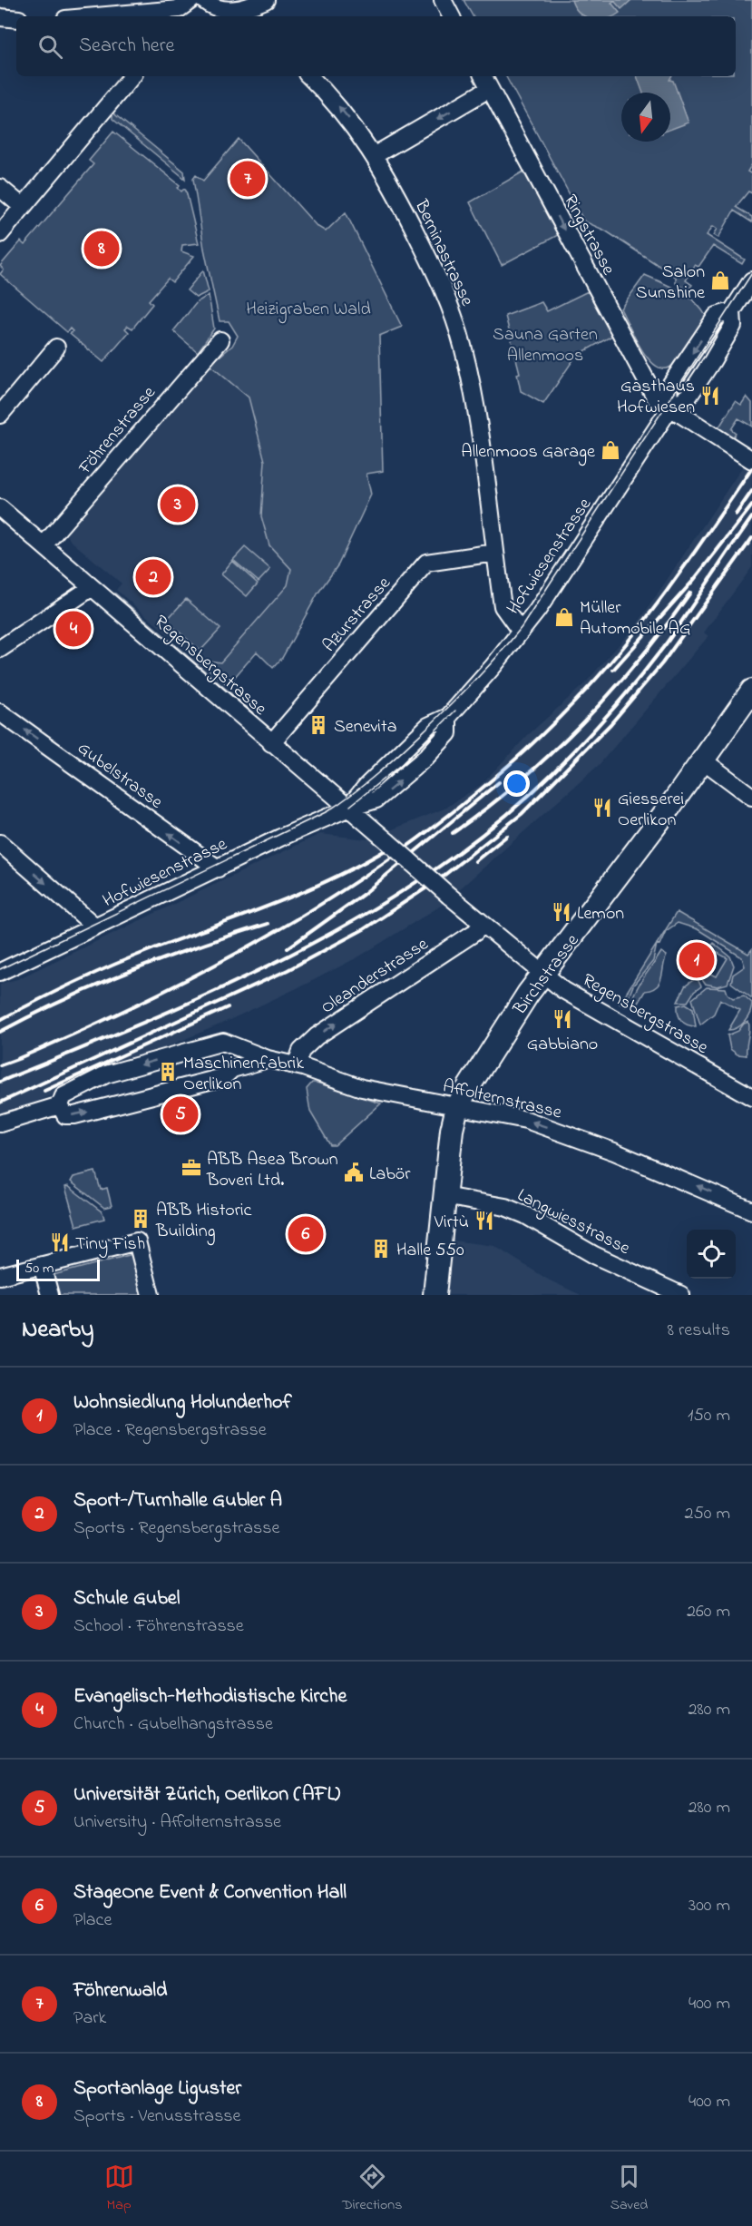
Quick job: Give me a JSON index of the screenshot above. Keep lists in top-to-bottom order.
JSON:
{
  "streets": {
    "main road": ["Birchstrasse"],
    "street": [
      "Ringstrasse",
      "Berninastrasse",
      "Föhrenstrasse",
      "Hofwiesenstrasse",
      "Azurstrasse",
      "Regensbergstrasse",
      "Gubelstrasse",
      "Oleanderstrasse",
      "Affolternstrasse",
      "Langwiesstrasse"
    ]
  },
  "crossings": [
    ["Ringstrasse", "Hofwiesenstrasse"],
    ["Berninastrasse", "Hofwiesenstrasse"],
    ["Berninastrasse", "Azurstrasse"],
    ["Föhrenstrasse", "Regensbergstrasse"],
    ["Hofwiesenstrasse", "Regensbergstrasse"],
    ["Hofwiesenstrasse", "Gubelstrasse"],
    ["Azurstrasse", "Regensbergstrasse"],
    ["Regensbergstrasse", "Birchstrasse"],
    ["Regensbergstrasse", "Oleanderstrasse"],
    ["Birchstrasse", "Affolternstrasse"],
    ["Birchstrasse", "Langwiesstrasse"],
    ["Oleanderstrasse", "Affolternstrasse"]
  ],
  "one_way": ["Ringstrasse", "Oleanderstrasse"],
  "parks": ["Heizigraben Wald", "Sauna Garten Allenmoos"],
  "places": {
    "shop": ["Salon Sunshine", "Allenmoos Garage", "Müller Automobile AG"],
    "restaurant": [
      "Gasthaus Hofwiesen",
      "Giesserei Oerlikon",
      "Lemon",
      "Gabbiano",
      "Virtù",
      "Tiny Fish"
    ],
    "building": [
      "Senevita",
      "Maschinenfabrik Oerlikon",
      "ABB Historic Building",
      "Halle 550"
    ],
    "office": ["ABB Asea Brown Boveri Ltd."],
    "public building": ["Labör"]
  },
  "scale_bar": "50 m",
  "north": "bottom",
  "page": {
    "search": "Search here",
    "pins": [
      "7",
      "8",
      "3",
      "2",
      "4",
      "1",
      "5",
      "6"
    ],
    "scale": "50 m",
    "heading": ["Nearby", "8 results"],
    "list": [
      {
        "mark": "1",
        "name": "Wohnsiedlung Holunderhof",
        "note": "Place · Regensbergstrasse",
        "value": "150 m"
      },
      {
        "mark": "2",
        "name": "Sport-/Turnhalle Gubler A",
        "note": "Sports · Regensbergstrasse",
        "value": "250 m"
      },
      {
        "mark": "3",
        "name": "Schule Gubel",
        "note": "School · Föhrenstrasse",
        "value": "260 m"
      },
      {
        "mark": "4",
        "name": "Evangelisch-Methodistische Kirche",
        "note": "Church · Gubelhangstrasse",
        "value": "280 m"
      },
      {
        "mark": "5",
        "name": "Universität Zürich, Oerlikon (AFL)",
        "note": "University · Affolternstrasse",
        "value": "280 m"
      },
      {
        "mark": "6",
        "name": "StageOne Event & Convention Hall",
        "note": "Place",
        "value": "300 m"
      },
      {
        "mark": "7",
        "name": "Föhrenwald",
        "note": "Park",
        "value": "400 m"
      },
      {
        "mark": "8",
        "name": "Sportanlage Liguster",
        "note": "Sports · Venusstrasse",
        "value": "400 m"
      }
    ],
    "nav": ["Map", "Directions", "Saved"]
  }
}
